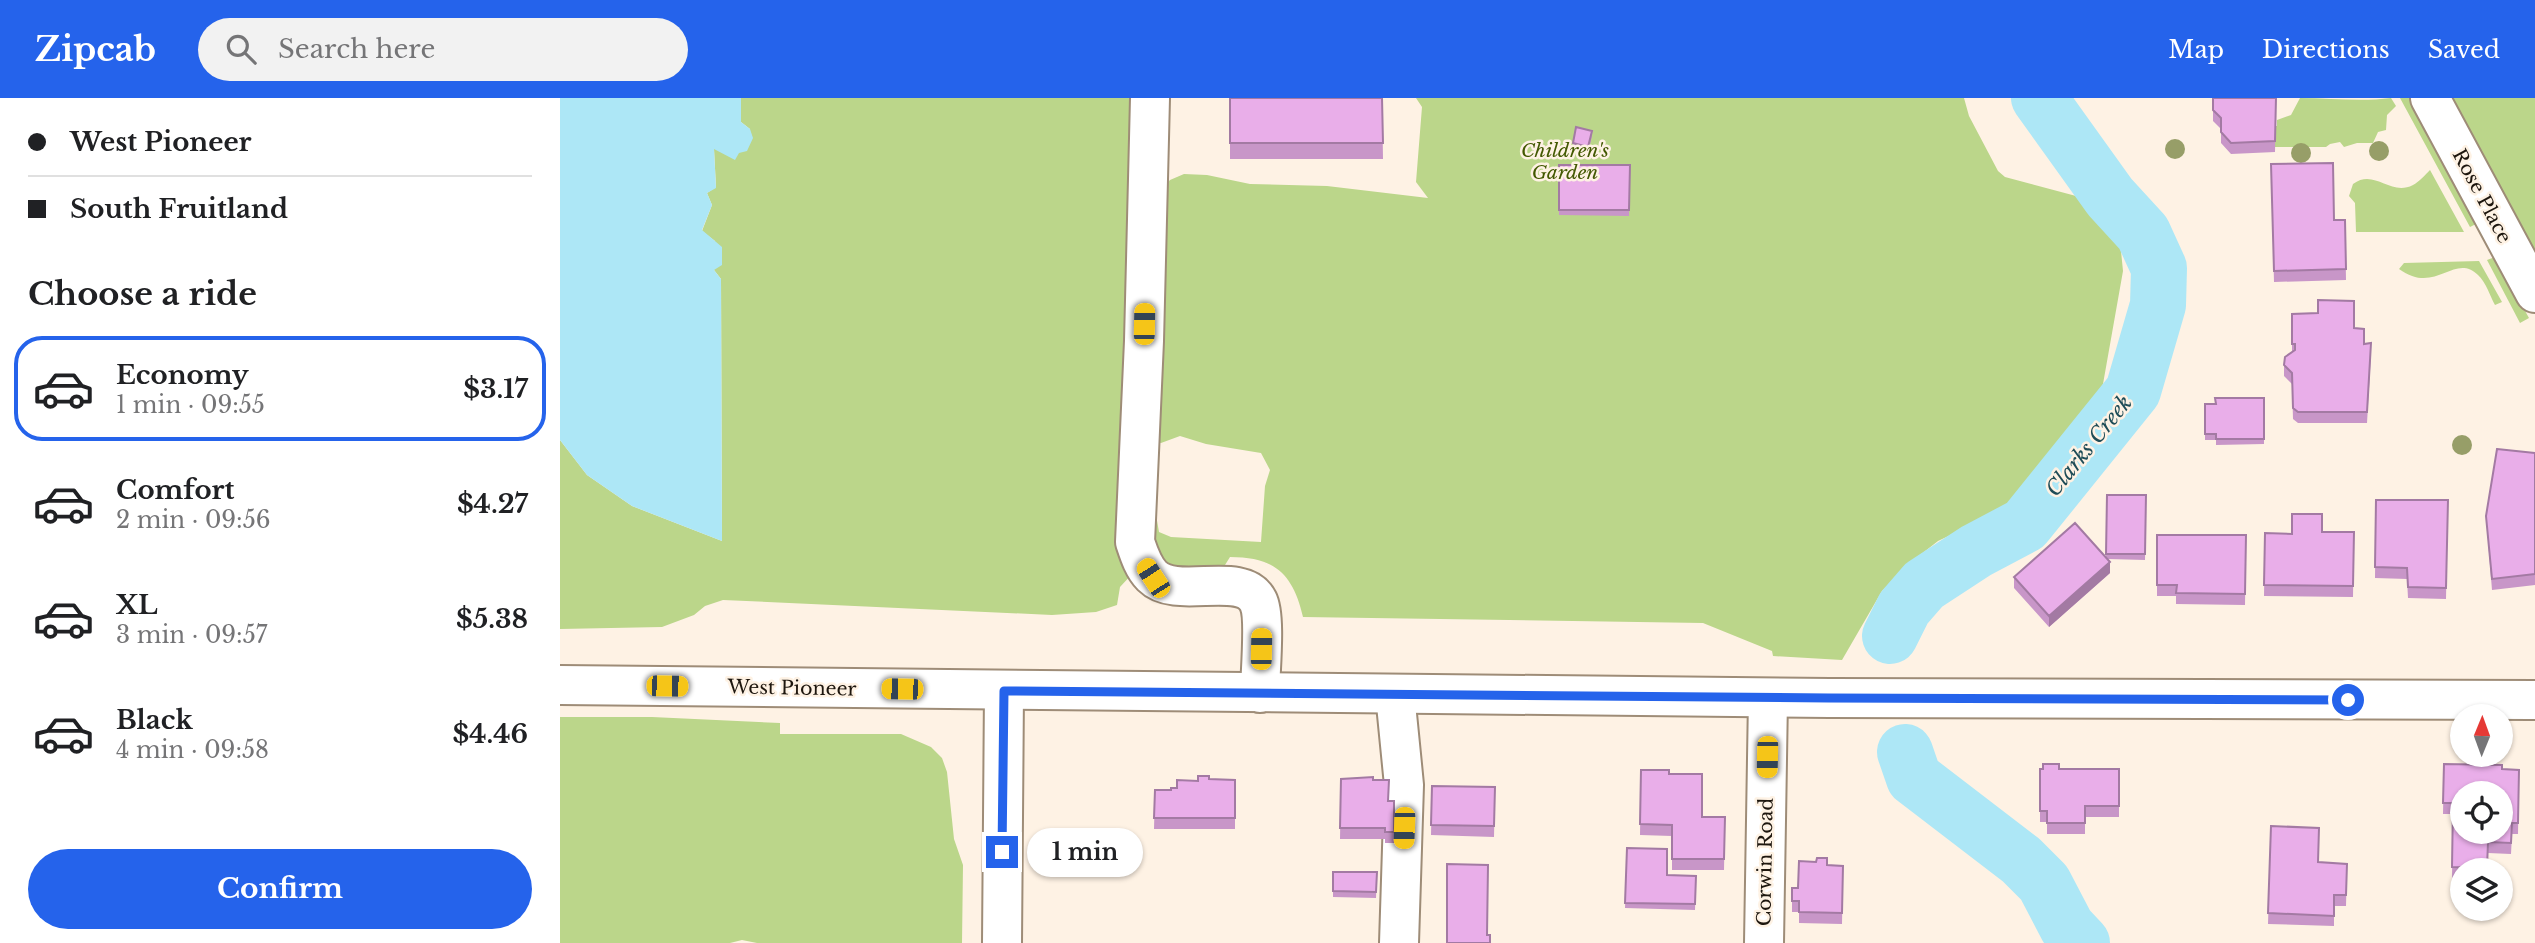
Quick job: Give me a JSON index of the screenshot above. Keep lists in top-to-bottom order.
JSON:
{
  "streets": {
    "main road": ["Rose Place", "West Pioneer", "Corwin Road"]
  },
  "crossings": [
    ["West Pioneer", "Corwin Road"]
  ],
  "water": ["Clarks Creek"],
  "parks": ["Children's Garden"],
  "north": "top",
  "page": {
    "header": "Zipcab",
    "search": "Search here",
    "nav": ["Map", "Directions", "Saved"],
    "banner": ["West Pioneer", "South Fruitland"],
    "heading": "Choose a ride",
    "list": [
      {
        "name": "Economy",
        "note": "1 min · 09:55",
        "value": "$3.17"
      },
      {
        "name": "Comfort",
        "note": "2 min · 09:56",
        "value": "$4.27"
      },
      {
        "name": "XL",
        "note": "3 min · 09:57",
        "value": "$5.38"
      },
      {
        "name": "Black",
        "note": "4 min · 09:58",
        "value": "$4.46"
      }
    ],
    "bubble": "1 min",
    "buttons": "Confirm"
  }
}
